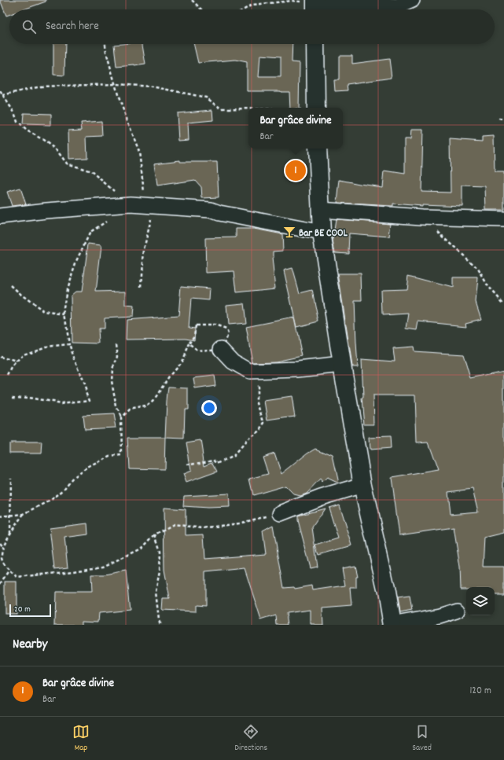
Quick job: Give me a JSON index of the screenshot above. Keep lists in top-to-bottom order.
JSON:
{
  "places": {
    "bar": ["Bar BE COOL"]
  },
  "scale_bar": "20 m",
  "page": {
    "search": "Search here",
    "popup": ["Bar grâce divine", "Bar"],
    "pins": "1",
    "scale": "20 m",
    "heading": "Nearby",
    "list": [
      {
        "mark": "1",
        "name": "Bar grâce divine",
        "note": "Bar",
        "value": "120 m"
      }
    ],
    "nav": ["Map", "Directions", "Saved"]
  }
}
